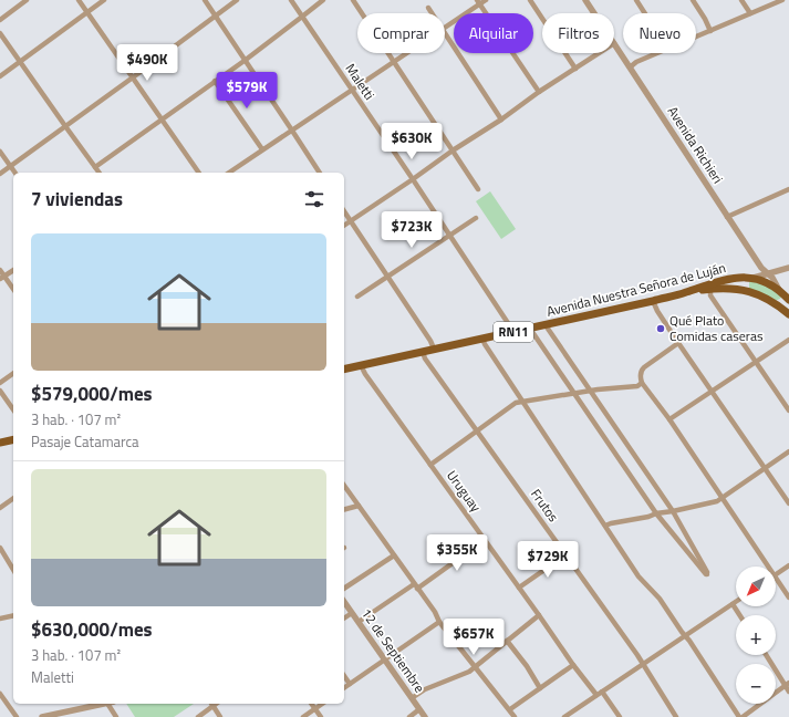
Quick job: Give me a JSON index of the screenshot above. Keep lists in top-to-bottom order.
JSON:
{
  "streets": {
    "main road": ["Avenida Richieri", "Avenida Nuestra Señora de Luján", "RN11"],
    "street": [
      "Maletti",
      "Uruguay",
      "Frutos",
      "12 de Septiembre"
    ]
  },
  "crossings": [
    ["Maletti", "Avenida Nuestra Señora de Luján"],
    ["Avenida Richieri", "Avenida Nuestra Señora de Luján"],
    ["Avenida Richieri", "RN11"],
    ["Avenida Nuestra Señora de Luján", "RN11"],
    ["Avenida Nuestra Señora de Luján", "Uruguay"],
    ["Avenida Nuestra Señora de Luján", "Frutos"]
  ],
  "places": ["Qué Plato Comidas caseras"],
  "north": "bottom left",
  "page": {
    "chip": [
      "Comprar",
      "Alquilar",
      "Filtros",
      "Nuevo"
    ],
    "price": [
      "$490K",
      "$579K",
      "$630K",
      "$723K",
      "$355K",
      "$729K",
      "$657K"
    ],
    "heading": "7 viviendas",
    "list": [
      {
        "name": "$579,000/mes",
        "note": "3 hab. · 107 m² · Pasaje Catamarca"
      },
      {
        "name": "$630,000/mes",
        "note": "3 hab. · 107 m² · Maletti"
      }
    ],
    "map_buttons": ["+", "−"]
  }
}
